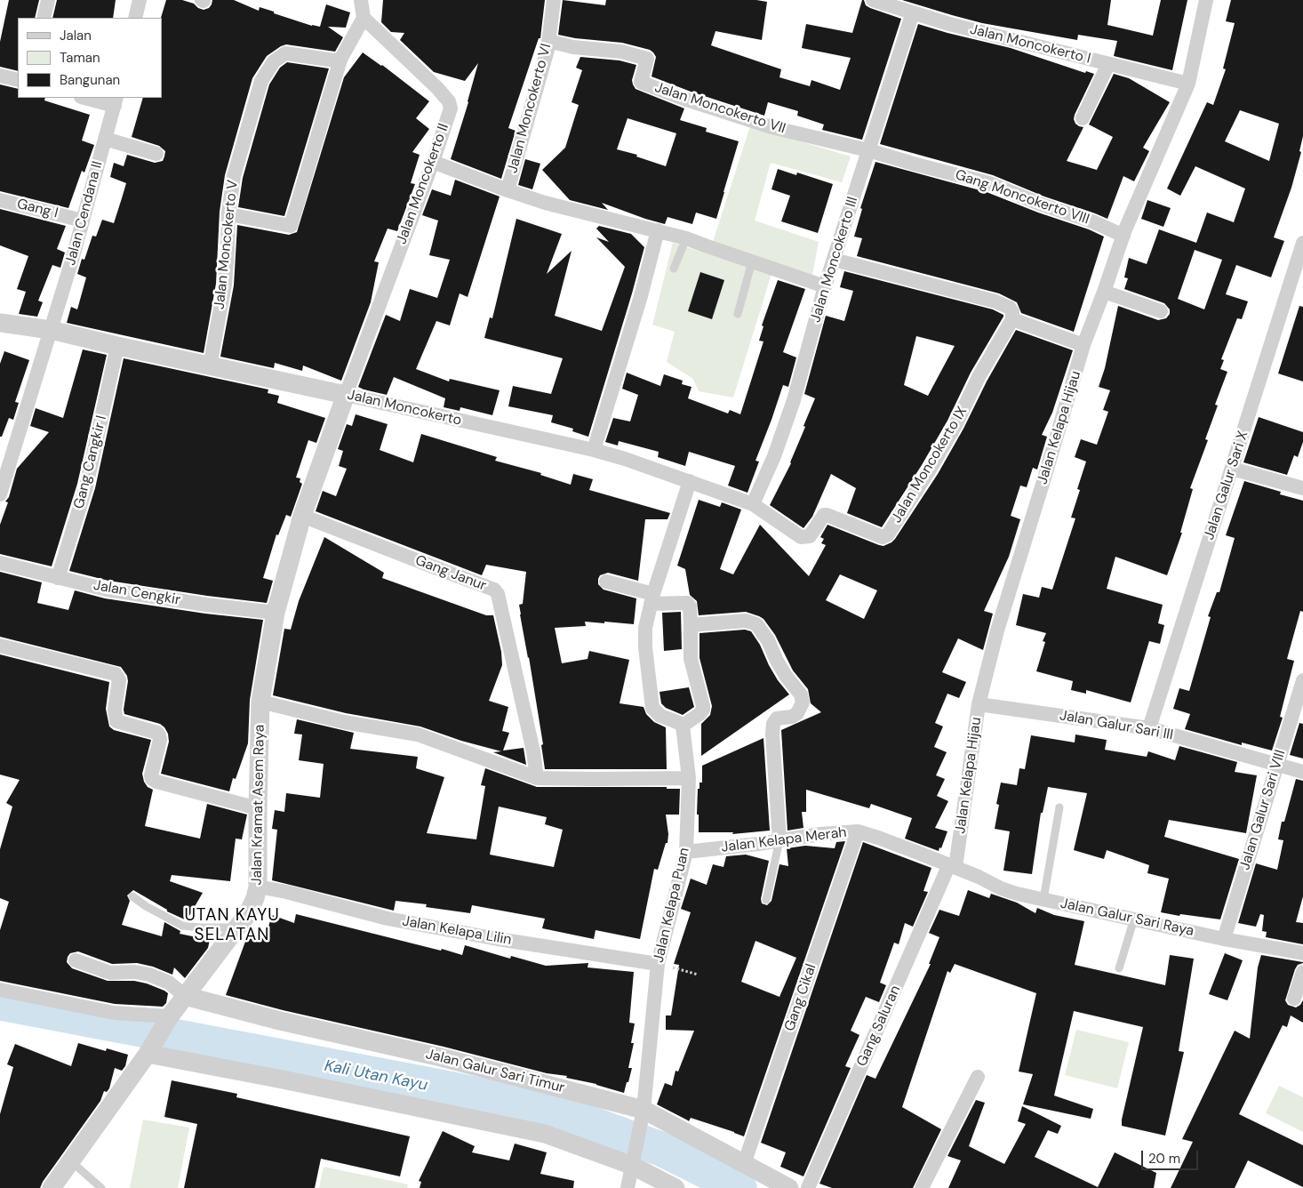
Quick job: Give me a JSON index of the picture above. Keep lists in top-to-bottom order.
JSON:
{
  "streets": {
    "street": [
      "Jalan Moncokerto I",
      "Jalan Moncokerto VI",
      "Jalan Moncokerto VII",
      "Jalan Moncokerto II",
      "Gang Moncokerto VIII",
      "Gang I",
      "Jalan Cendana II",
      "Jalan Moncokerto V",
      "Jalan Moncokerto III",
      "Jalan Moncokerto",
      "Jalan Kelapa Hijau",
      "Gang Cangkir I",
      "Jalan Moncokerto IX",
      "Jalan Galur Sari X",
      "Gang Janur",
      "Jalan Cengkir",
      "Jalan Galur Sari III",
      "Jalan Kramat Asem Raya",
      "Jalan Galur Sari VIII",
      "Jalan Kelapa Merah",
      "Jalan Kelapa Puan",
      "Jalan Galur Sari Raya",
      "Jalan Kelapa Lilin",
      "Gang Cikal",
      "Gang Saluran",
      "Jalan Galur Sari Timur"
    ]
  },
  "crossings": [
    ["Jalan Moncokerto I", "Jalan Moncokerto III"],
    ["Jalan Moncokerto I", "Jalan Kelapa Hijau"],
    ["Jalan Moncokerto VI", "Jalan Moncokerto VII"],
    ["Jalan Moncokerto VII", "Gang Moncokerto VIII"],
    ["Jalan Moncokerto VII", "Jalan Moncokerto III"],
    ["Jalan Moncokerto II", "Jalan Moncokerto"],
    ["Jalan Moncokerto II", "Jalan Kramat Asem Raya"],
    ["Gang Moncokerto VIII", "Jalan Moncokerto III"],
    ["Gang Moncokerto VIII", "Jalan Kelapa Hijau"],
    ["Gang I", "Jalan Cendana II"],
    ["Jalan Cendana II", "Jalan Moncokerto"],
    ["Jalan Moncokerto V", "Jalan Moncokerto"],
    ["Jalan Moncokerto III", "Jalan Moncokerto"],
    ["Jalan Moncokerto III", "Jalan Moncokerto IX"],
    ["Jalan Moncokerto", "Gang Cangkir I"],
    ["Jalan Moncokerto", "Jalan Moncokerto IX"],
    ["Jalan Moncokerto", "Jalan Kramat Asem Raya"],
    ["Jalan Kelapa Hijau", "Jalan Galur Sari III"],
    ["Jalan Kelapa Hijau", "Jalan Kelapa Merah"],
    ["Jalan Kelapa Hijau", "Jalan Galur Sari Raya"],
    ["Jalan Kelapa Hijau", "Gang Saluran"],
    ["Gang Cangkir I", "Jalan Cengkir"],
    ["Jalan Galur Sari X", "Jalan Galur Sari III"],
    ["Gang Janur", "Jalan Kramat Asem Raya"],
    ["Jalan Cengkir", "Jalan Kramat Asem Raya"],
    ["Jalan Galur Sari III", "Jalan Galur Sari VIII"],
    ["Jalan Kramat Asem Raya", "Jalan Kelapa Lilin"],
    ["Jalan Kramat Asem Raya", "Jalan Galur Sari Timur"],
    ["Jalan Galur Sari VIII", "Jalan Galur Sari Raya"],
    ["Jalan Kelapa Merah", "Jalan Kelapa Puan"],
    ["Jalan Kelapa Merah", "Jalan Galur Sari Raya"],
    ["Jalan Kelapa Merah", "Gang Cikal"],
    ["Jalan Kelapa Merah", "Gang Saluran"],
    ["Jalan Kelapa Puan", "Jalan Kelapa Lilin"],
    ["Jalan Kelapa Puan", "Jalan Galur Sari Timur"],
    ["Jalan Galur Sari Raya", "Gang Saluran"],
    ["Gang Cikal", "Jalan Galur Sari Timur"]
  ],
  "districts": ["UTAN KAYU SELATAN"],
  "water": ["Kali Utan Kayu"],
  "legend": ["Jalan", "Taman", "Bangunan"],
  "scale_bar": "20 m"
}
